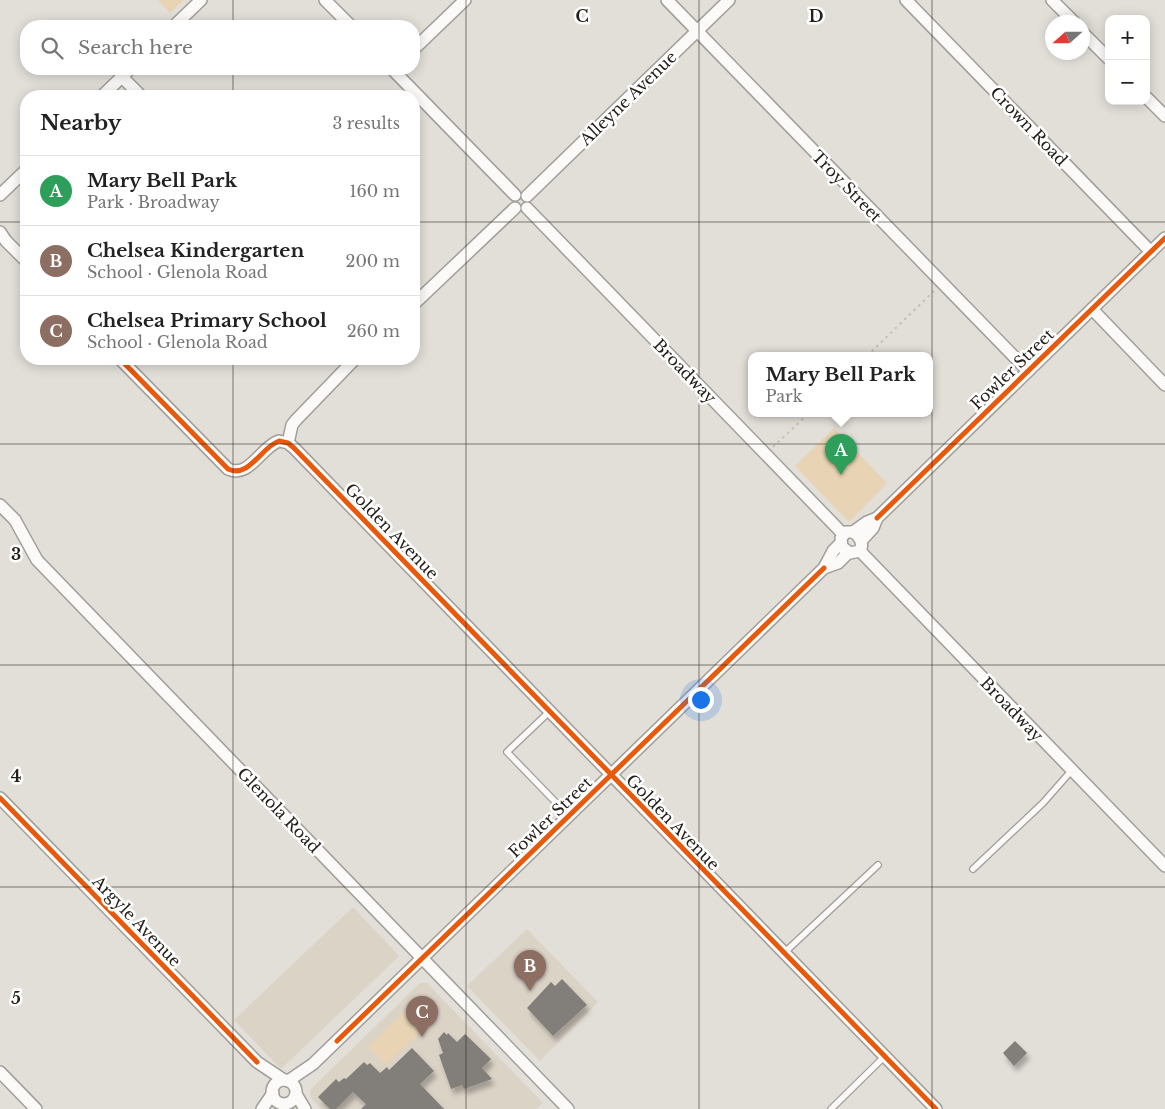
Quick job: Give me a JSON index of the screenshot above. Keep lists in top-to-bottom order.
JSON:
{
  "streets": {
    "street": [
      "Alleyne Avenue",
      "Crown Road",
      "Troy Street",
      "Fowler Street",
      "Broadway",
      "Golden Avenue",
      "Glenola Road",
      "Argyle Avenue"
    ]
  },
  "crossings": [
    ["Alleyne Avenue", "Troy Street"],
    ["Alleyne Avenue", "Broadway"],
    ["Crown Road", "Fowler Street"],
    ["Troy Street", "Fowler Street"],
    ["Fowler Street", "Broadway"],
    ["Fowler Street", "Golden Avenue"],
    ["Fowler Street", "Glenola Road"],
    ["Fowler Street", "Argyle Avenue"]
  ],
  "north": "left",
  "page": {
    "map_buttons": ["+", "−"],
    "search": "Search here",
    "heading": ["Nearby", "3 results"],
    "list": [
      {
        "mark": "A",
        "name": "Mary Bell Park",
        "note": "Park · Broadway",
        "value": "160 m"
      },
      {
        "mark": "B",
        "name": "Chelsea Kindergarten",
        "note": "School · Glenola Road",
        "value": "200 m"
      },
      {
        "mark": "C",
        "name": "Chelsea Primary School",
        "note": "School · Glenola Road",
        "value": "260 m"
      }
    ],
    "popup": ["Mary Bell Park", "Park"],
    "pins": ["A", "B", "C"]
  },
  "grid": {
    "columns": ["C", "D"],
    "rows": ["3", "4", "5"]
  }
}
